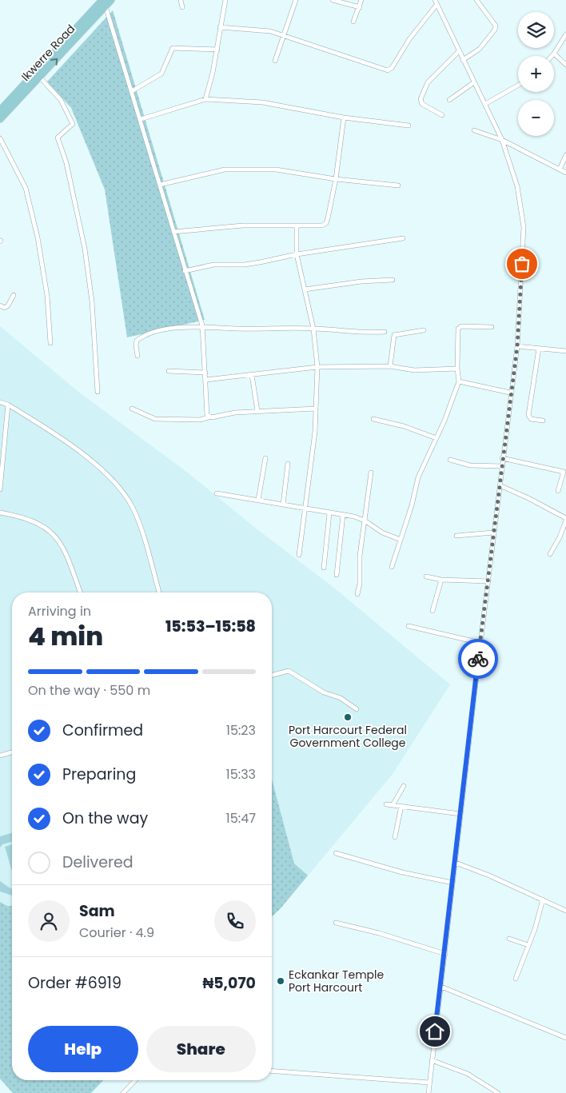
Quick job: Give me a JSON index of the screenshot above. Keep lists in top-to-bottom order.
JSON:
{
  "streets": {
    "main road": ["Ikwerre Road"]
  },
  "places": ["Port Harcourt Federal Government College", "Eckankar Temple Port Harcourt"],
  "page": {
    "map_buttons": ["+", "−"],
    "heading": ["4 min", "Arriving in", "15:53–15:58"],
    "panel": [
      "Sam",
      "Courier · 4.9",
      "Order #6919",
      "₦5,070"
    ],
    "bar": "On the way · 550 m",
    "list": [
      ["Confirmed", "15:23"],
      ["Preparing", "15:33"],
      ["On the way", "15:47"],
      "Delivered"
    ],
    "buttons": ["Help", "Share"]
  }
}
